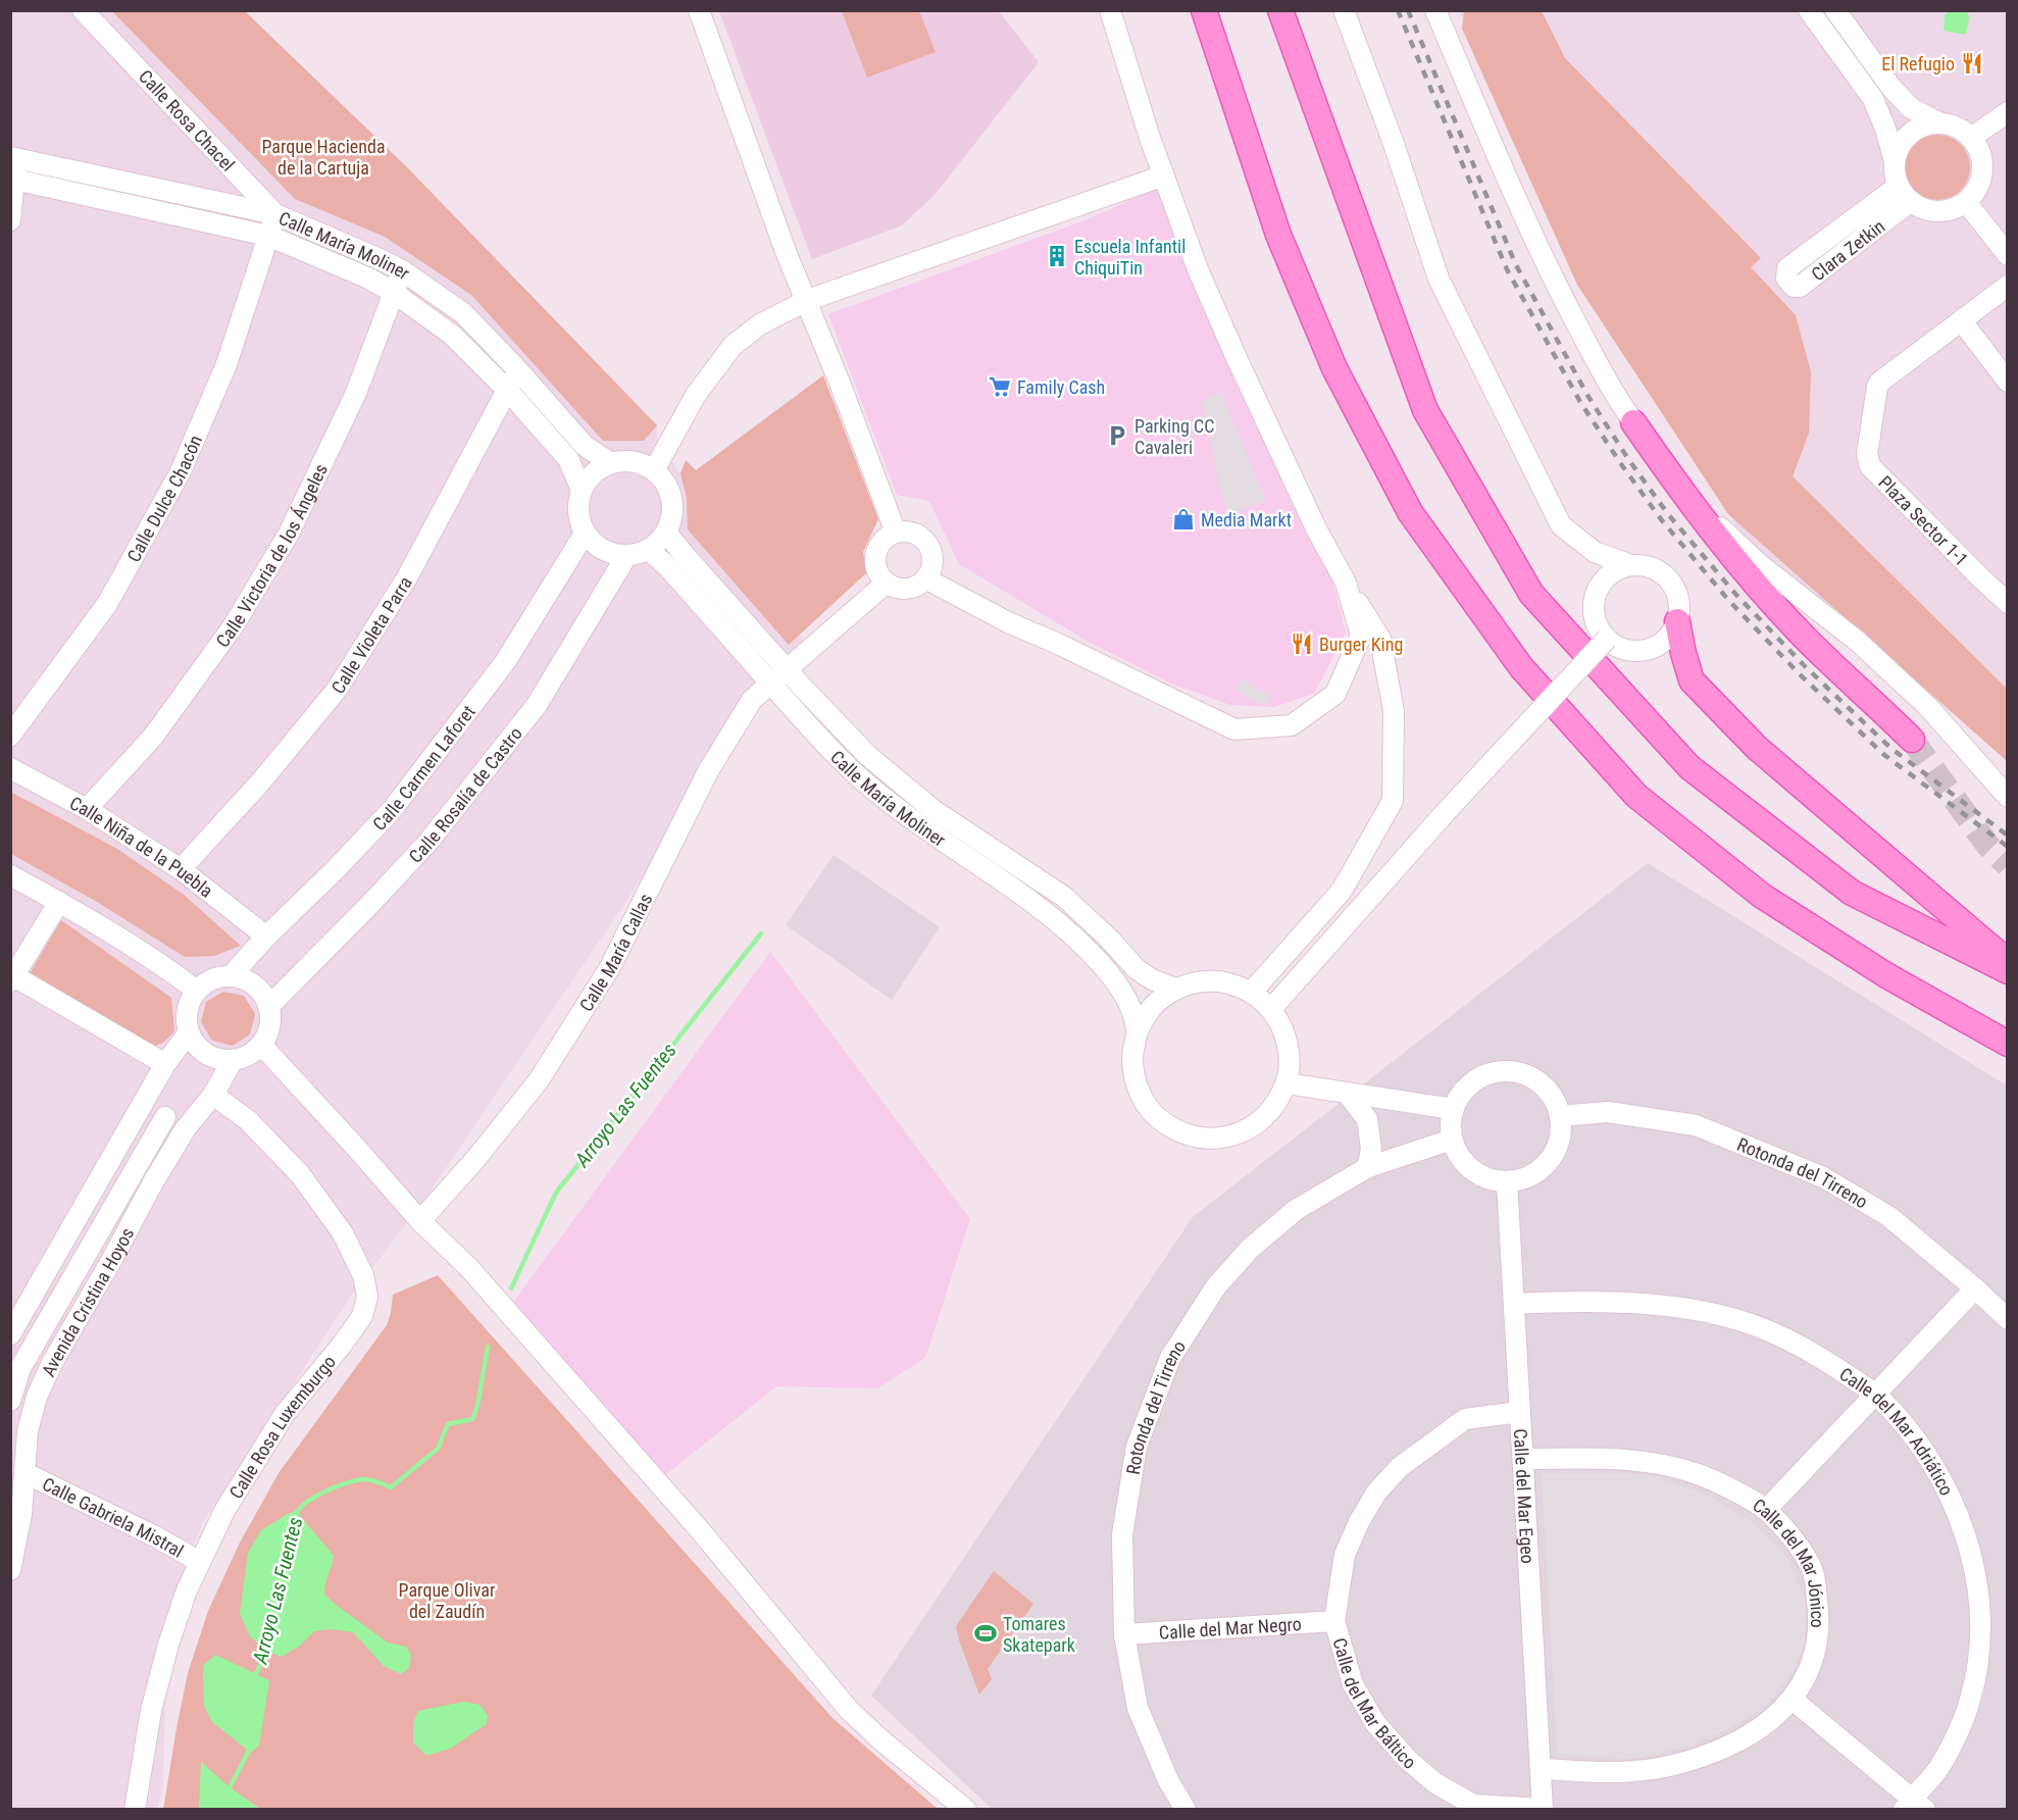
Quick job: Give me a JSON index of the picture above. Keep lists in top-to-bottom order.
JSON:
{
  "streets": {
    "street": [
      "Calle Rosa Chacel",
      "Calle María Moliner",
      "Clara Zetkin",
      "Calle Dulce Chacón",
      "Plaza Sector 1-1",
      "Calle Victoria de los Ángeles",
      "Calle Violeta Parra",
      "Calle Carmen Laforet",
      "Calle Rosalía de Castro",
      "Calle Niña de la Puebla",
      "Calle María Callas",
      "Rotonda del Tirreno",
      "Avenida Cristina Hoyos",
      "Calle Rosa Luxemburgo",
      "Calle del Mar Adriático",
      "Calle del Mar Egeo",
      "Calle Gabriela Mistral",
      "Calle del Mar Jónico",
      "Calle del Mar Negro",
      "Calle del Mar Báltico"
    ]
  },
  "crossings": [
    ["Calle Rosa Chacel", "Calle María Moliner"],
    ["Calle María Moliner", "Calle Dulce Chacón"],
    ["Calle María Moliner", "Calle Victoria de los Ángeles"],
    ["Calle María Moliner", "Calle Violeta Parra"],
    ["Calle María Moliner", "Calle Carmen Laforet"],
    ["Calle María Moliner", "Calle Rosalía de Castro"],
    ["Calle María Moliner", "Calle María Callas"],
    ["Calle Victoria de los Ángeles", "Calle Niña de la Puebla"],
    ["Calle Violeta Parra", "Calle Niña de la Puebla"],
    ["Calle Carmen Laforet", "Calle Rosalía de Castro"],
    ["Calle Carmen Laforet", "Calle Niña de la Puebla"],
    ["Calle Carmen Laforet", "Avenida Cristina Hoyos"],
    ["Calle Rosalía de Castro", "Avenida Cristina Hoyos"],
    ["Rotonda del Tirreno", "Calle del Mar Egeo"],
    ["Rotonda del Tirreno", "Calle del Mar Negro"],
    ["Avenida Cristina Hoyos", "Calle Rosa Luxemburgo"],
    ["Avenida Cristina Hoyos", "Calle Gabriela Mistral"],
    ["Calle Rosa Luxemburgo", "Calle Gabriela Mistral"],
    ["Calle del Mar Adriático", "Calle del Mar Egeo"],
    ["Calle del Mar Egeo", "Calle del Mar Jónico"],
    ["Calle del Mar Egeo", "Calle del Mar Báltico"],
    ["Calle del Mar Negro", "Calle del Mar Báltico"]
  ],
  "water": ["Arroyo Las Fuentes"],
  "parks": ["Parque Hacienda de la Cartuja", "Parque Olivar del Zaudín"],
  "places": {
    "restaurant": ["El Refugio", "Burger King"],
    "building": ["Escuela Infantil ChiquiTin"],
    "supermarket": ["Family Cash"],
    "parking": ["Parking CC Cavaleri"],
    "shop": ["Media Markt"],
    "sports": ["Tomares Skatepark"]
  }
}
